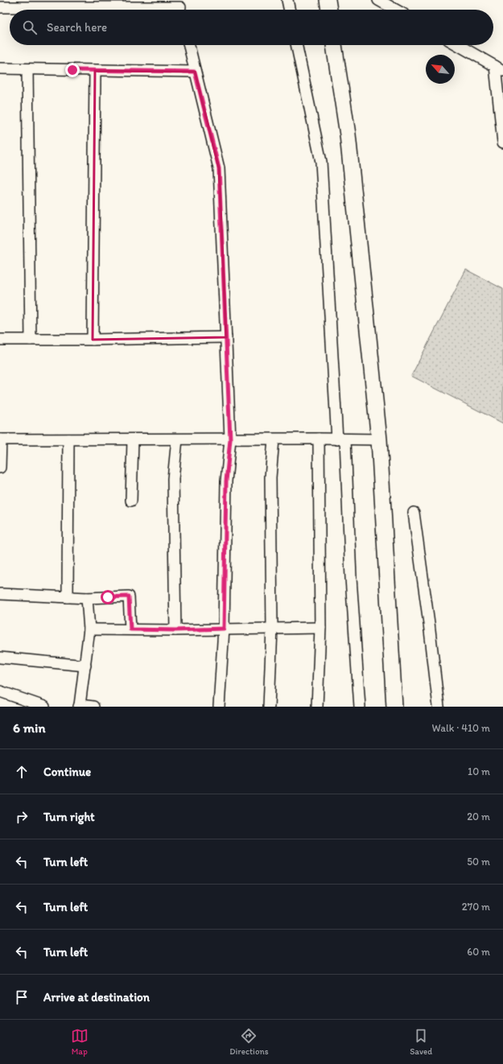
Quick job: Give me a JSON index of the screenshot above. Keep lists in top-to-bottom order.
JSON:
{
  "north": "top left",
  "page": {
    "search": "Search here",
    "heading": ["6 min", "Walk · 410 m"],
    "list": [
      ["Continue", "10 m"],
      ["Turn right", "20 m"],
      ["Turn left", "50 m"],
      ["Turn left", "270 m"],
      ["Turn left", "60 m"],
      "Arrive at destination"
    ],
    "nav": ["Map", "Directions", "Saved"]
  }
}
